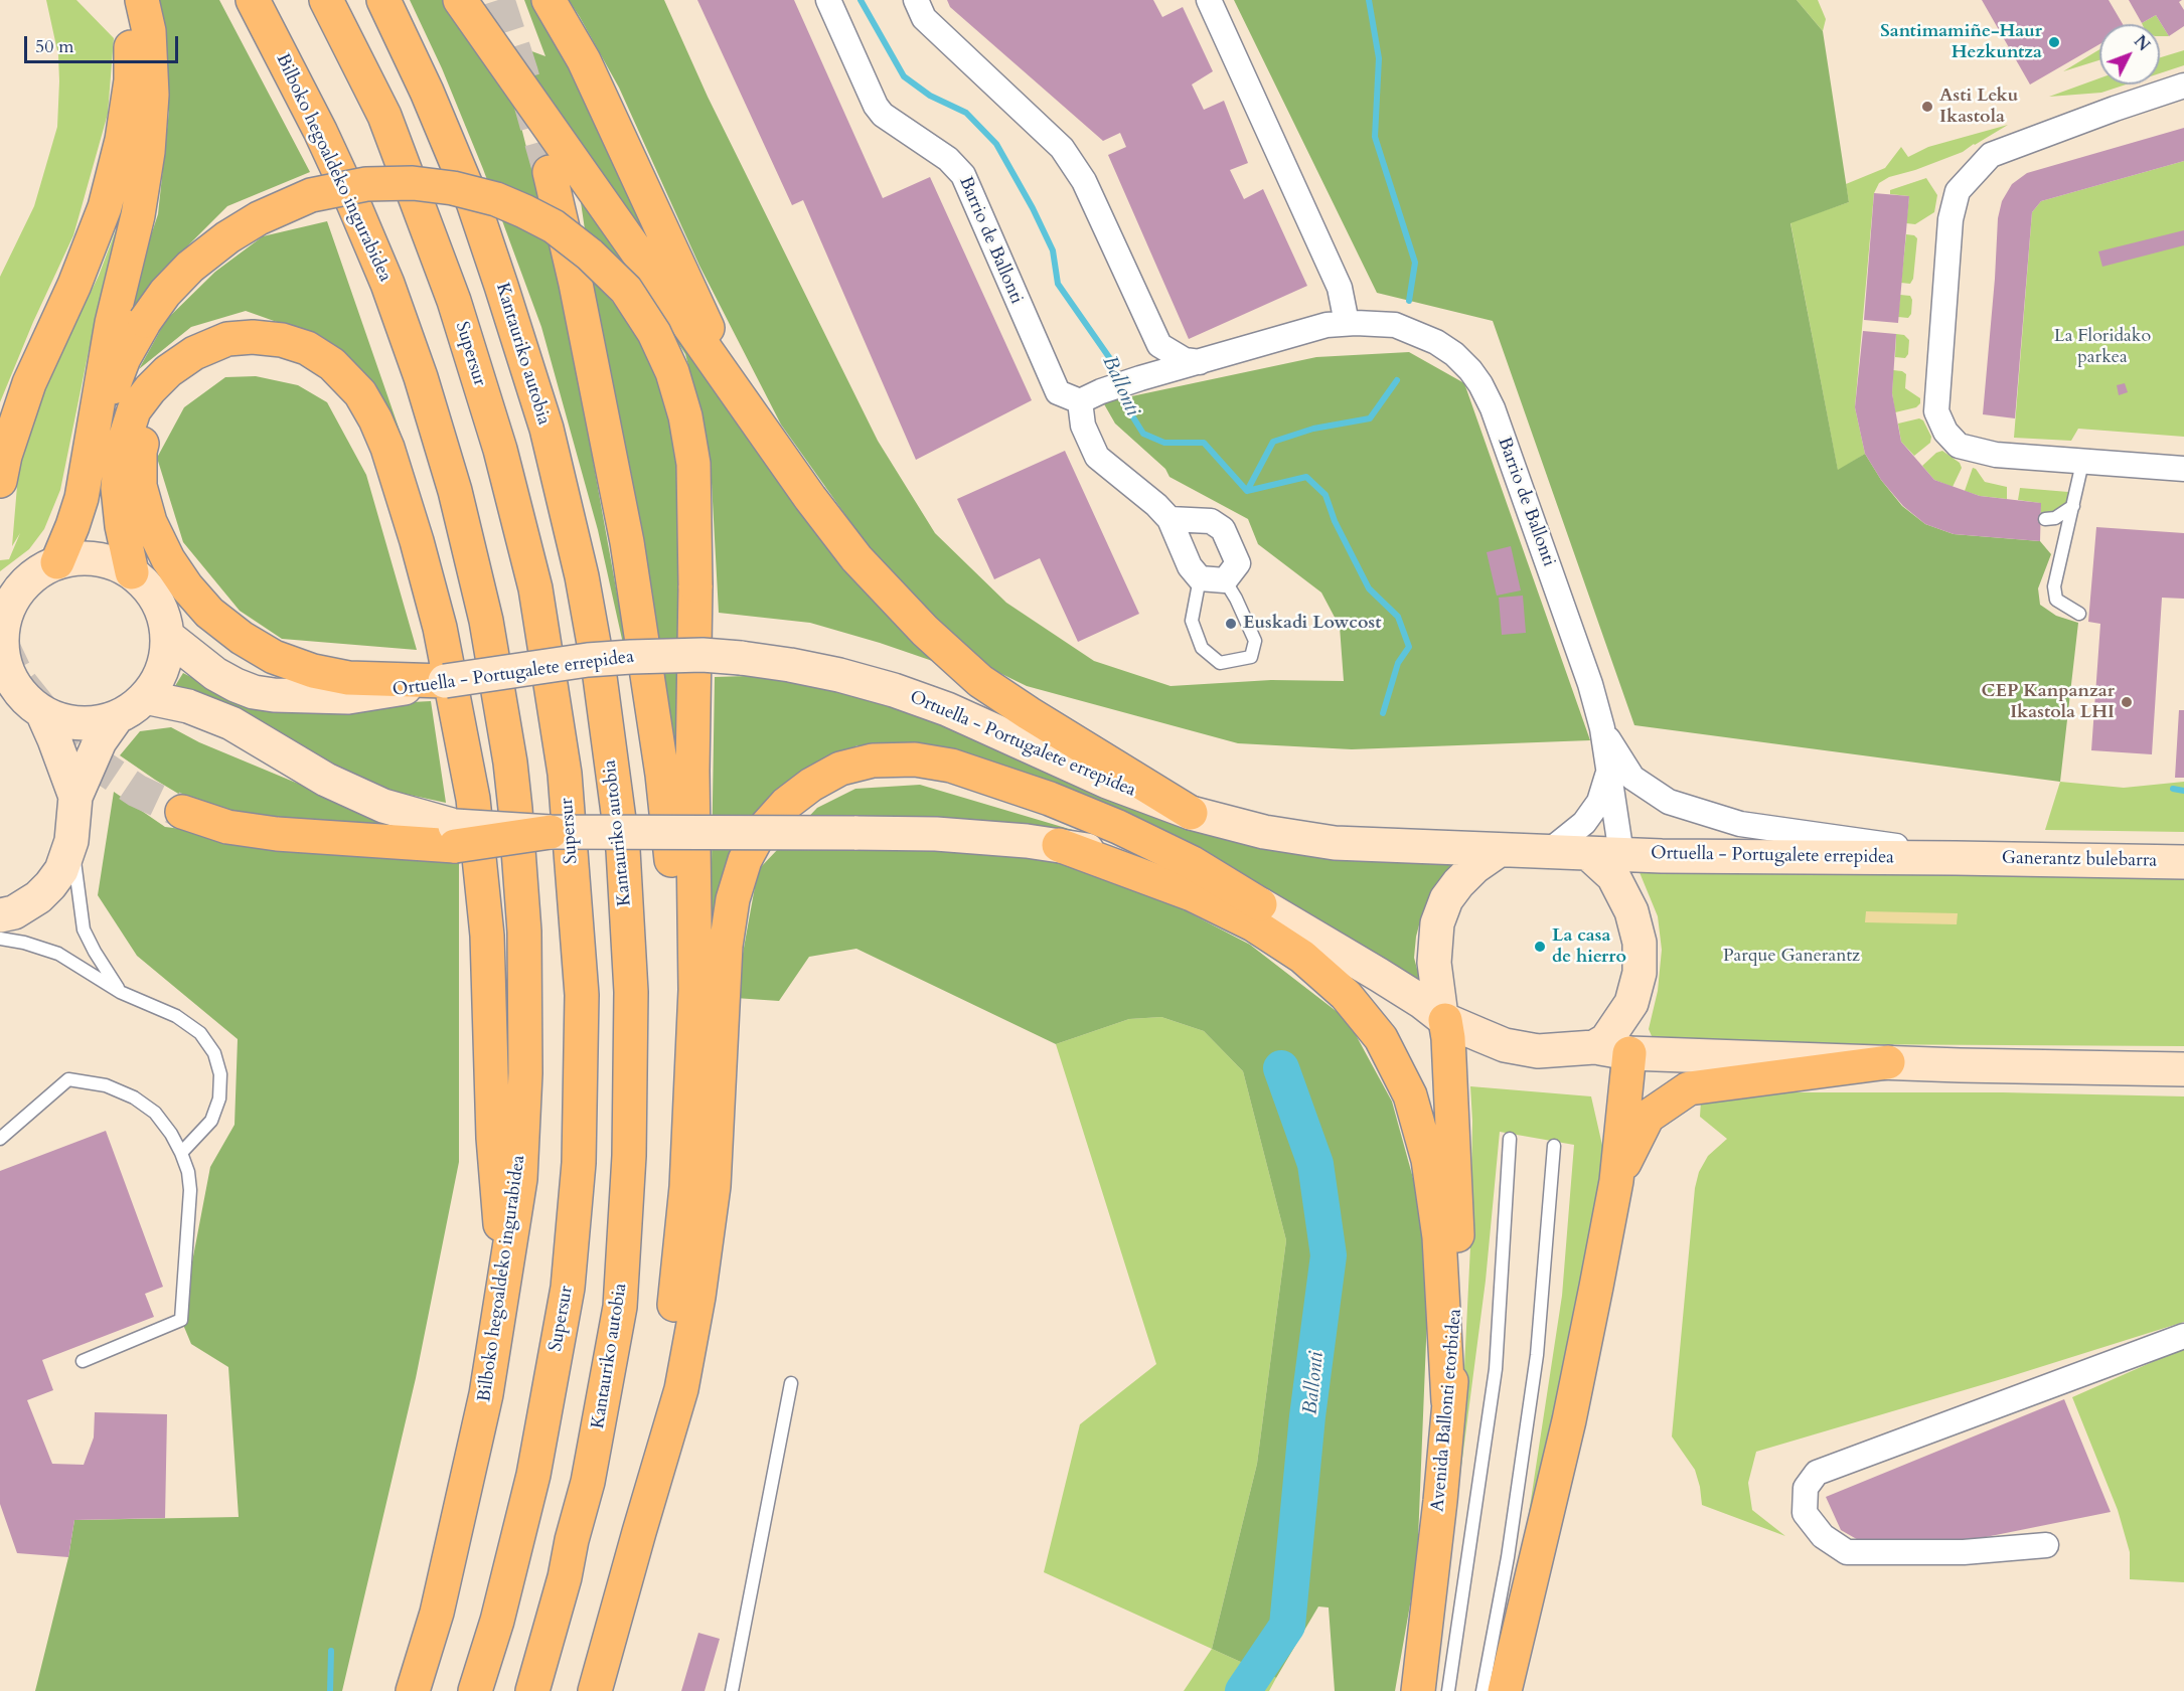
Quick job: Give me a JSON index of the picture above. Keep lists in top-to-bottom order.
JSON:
{
  "streets": {
    "main road": [
      "Bilboko hegoaldeko ingurabidea",
      "Supersur",
      "Kantauriko autobia",
      "Avenida Ballonti etorbidea"
    ],
    "street": ["Barrio de Ballonti", "Ortuella - Portugalete errepidea", "Ganerantz bulebarra"]
  },
  "crossings": [
    ["Barrio de Ballonti", "Ortuella - Portugalete errepidea"],
    ["Barrio de Ballonti", "Avenida Ballonti etorbidea"],
    ["Ortuella - Portugalete errepidea", "Ganerantz bulebarra"],
    ["Ortuella - Portugalete errepidea", "Avenida Ballonti etorbidea"]
  ],
  "water": ["Ballonti"],
  "parks": ["La Floridako parkea", "Parque Ganerantz"],
  "places": [
    "Santimamiñe-Haur Hezkuntza",
    "Asti Leku Ikastola",
    "Euskadi Lowcost",
    "CEP Kanpanzar Ikastola LHI",
    "La casa de hierro"
  ],
  "scale_bar": "50 m",
  "north": "top right"
}
